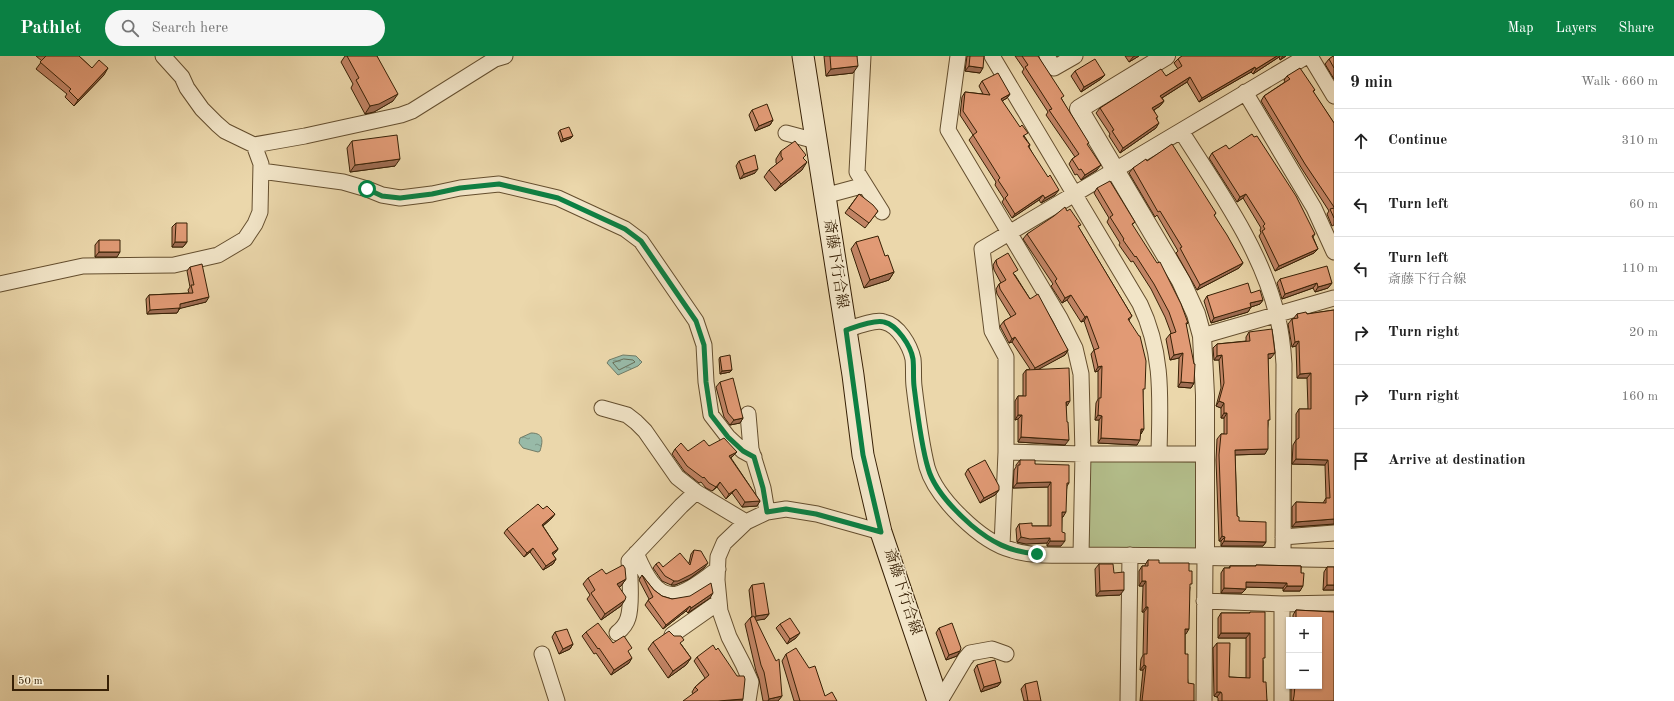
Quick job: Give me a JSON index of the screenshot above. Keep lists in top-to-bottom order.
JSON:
{
  "streets": {
    "main road": ["斎藤下行合線"]
  },
  "scale_bar": "50 m",
  "page": {
    "header": "Pathlet",
    "search": "Search here",
    "nav": ["Map", "Layers", "Share"],
    "heading": ["9 min", "Walk · 660 m"],
    "list": [
      ["Continue", "310 m"],
      ["Turn left", "60 m"],
      ["Turn left", "斎藤下行合線", "110 m"],
      ["Turn right", "20 m"],
      ["Turn right", "160 m"],
      "Arrive at destination"
    ],
    "map_buttons": ["+", "−"],
    "scale": "50 m"
  }
}
